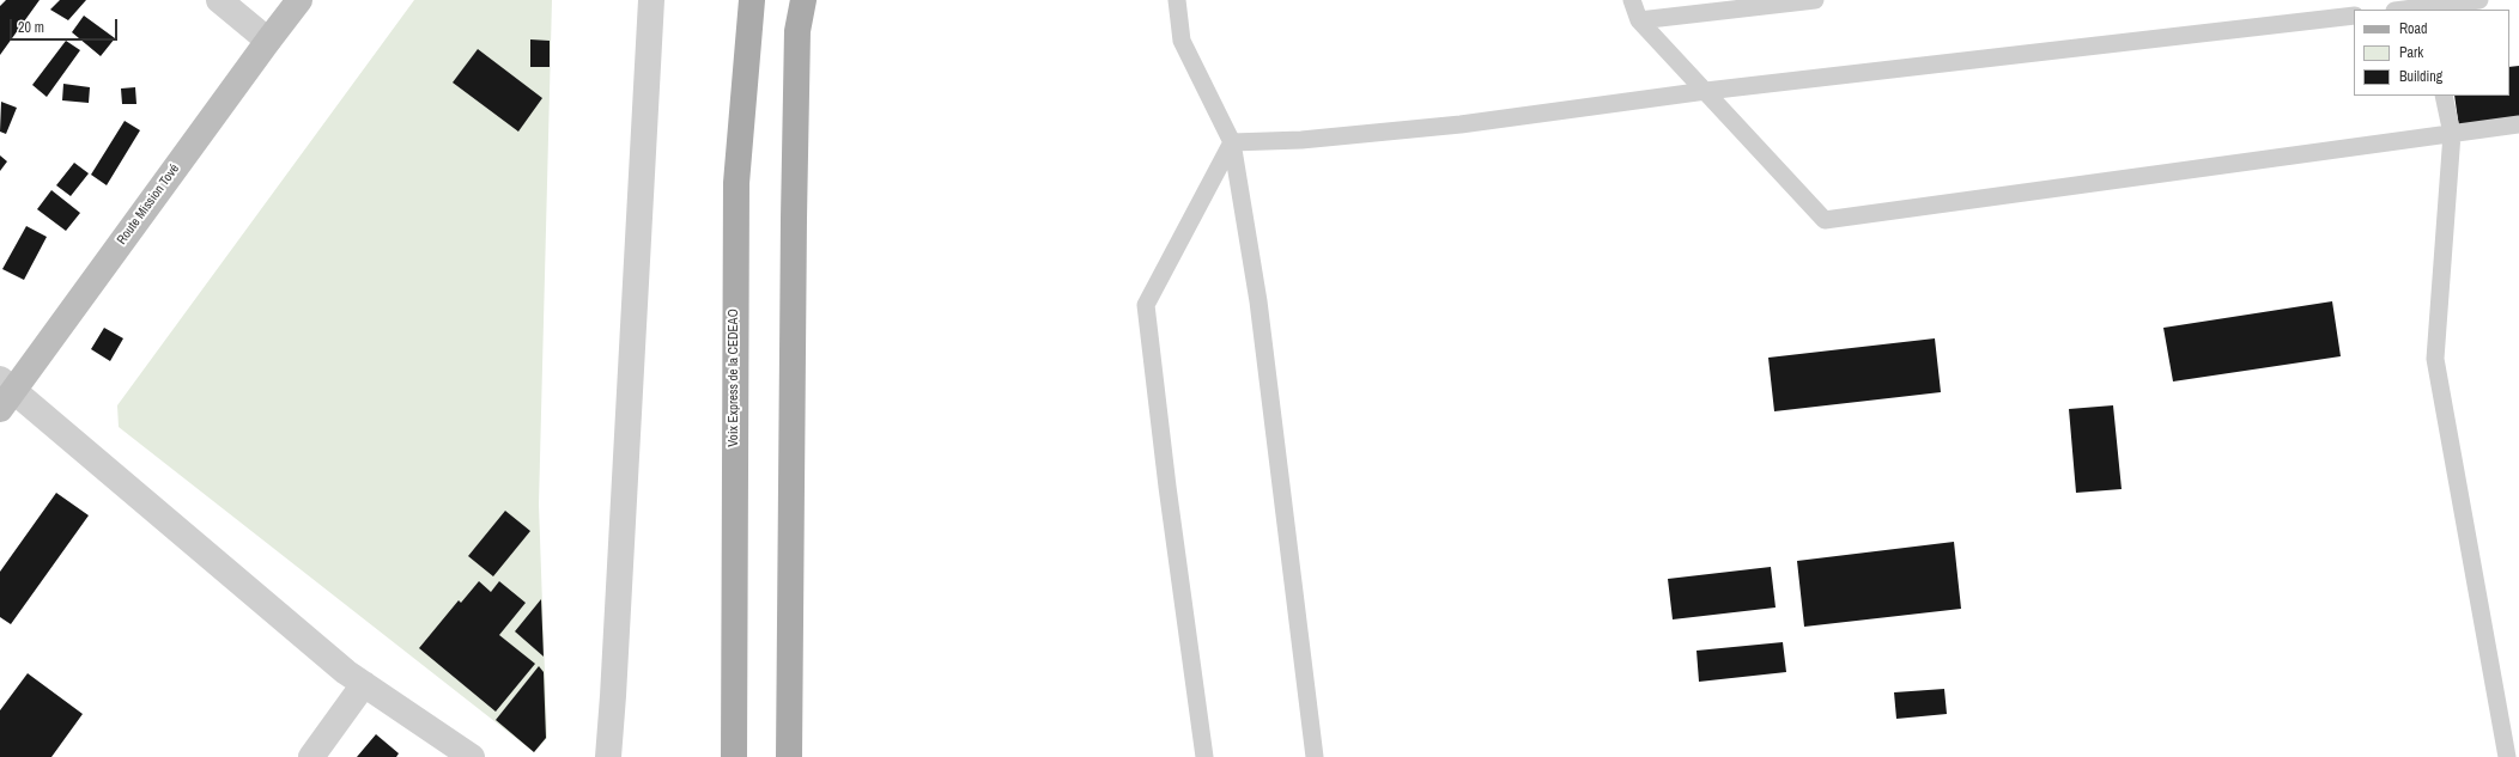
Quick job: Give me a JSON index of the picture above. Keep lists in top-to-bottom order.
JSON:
{
  "streets": {
    "main road": ["Voix Express de la CEDEAO"],
    "street": ["Route Mission Tové"]
  },
  "legend": ["Road", "Park", "Building"],
  "scale_bar": "20 m"
}
